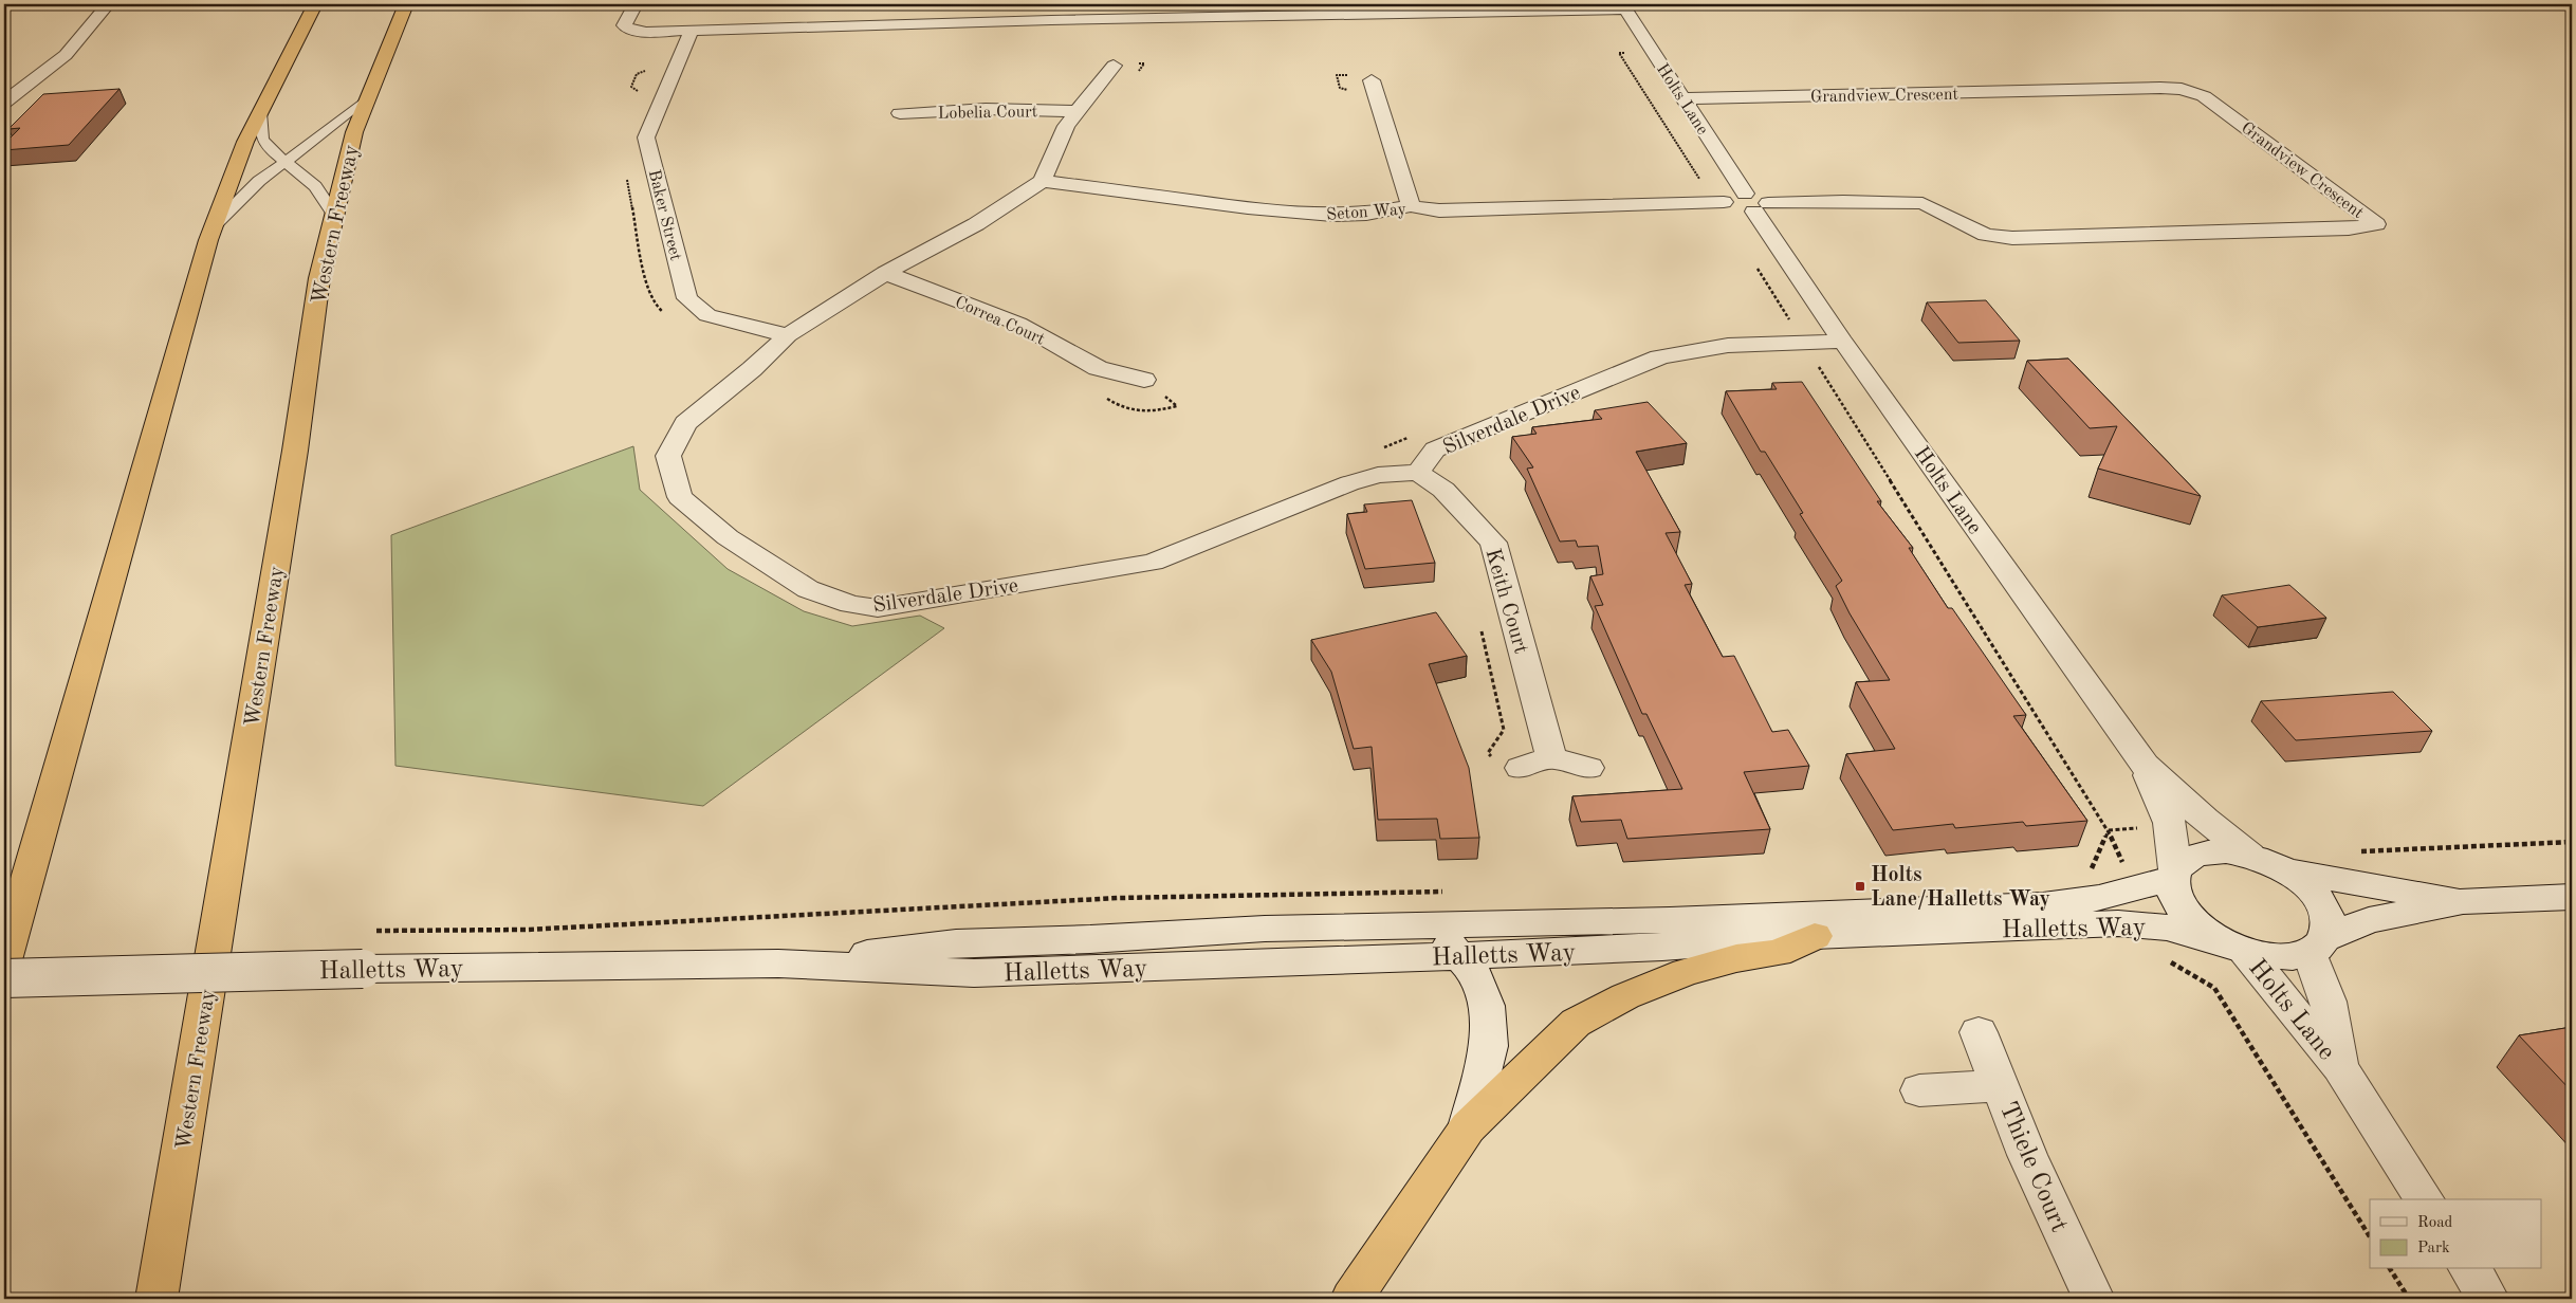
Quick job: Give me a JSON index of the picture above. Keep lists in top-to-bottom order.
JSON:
{
  "streets": {
    "highway": ["Western Freeway"],
    "street": [
      "Grandview Crescent",
      "Holts Lane",
      "Lobelia Court",
      "Seton Way",
      "Baker Street",
      "Correa Court",
      "Silverdale Drive",
      "Keith Court",
      "Halletts Way",
      "Thiele Court"
    ]
  },
  "crossings": [
    ["Grandview Crescent", "Holts Lane"],
    ["Grandview Crescent", "Seton Way"],
    ["Holts Lane", "Seton Way"],
    ["Holts Lane", "Silverdale Drive"],
    ["Holts Lane", "Halletts Way"],
    ["Seton Way", "Silverdale Drive"],
    ["Baker Street", "Silverdale Drive"],
    ["Correa Court", "Silverdale Drive"],
    ["Silverdale Drive", "Keith Court"]
  ],
  "places": {
    "transit": ["Holts Lane/Halletts Way"]
  },
  "legend": ["Road", "Park"]
}
